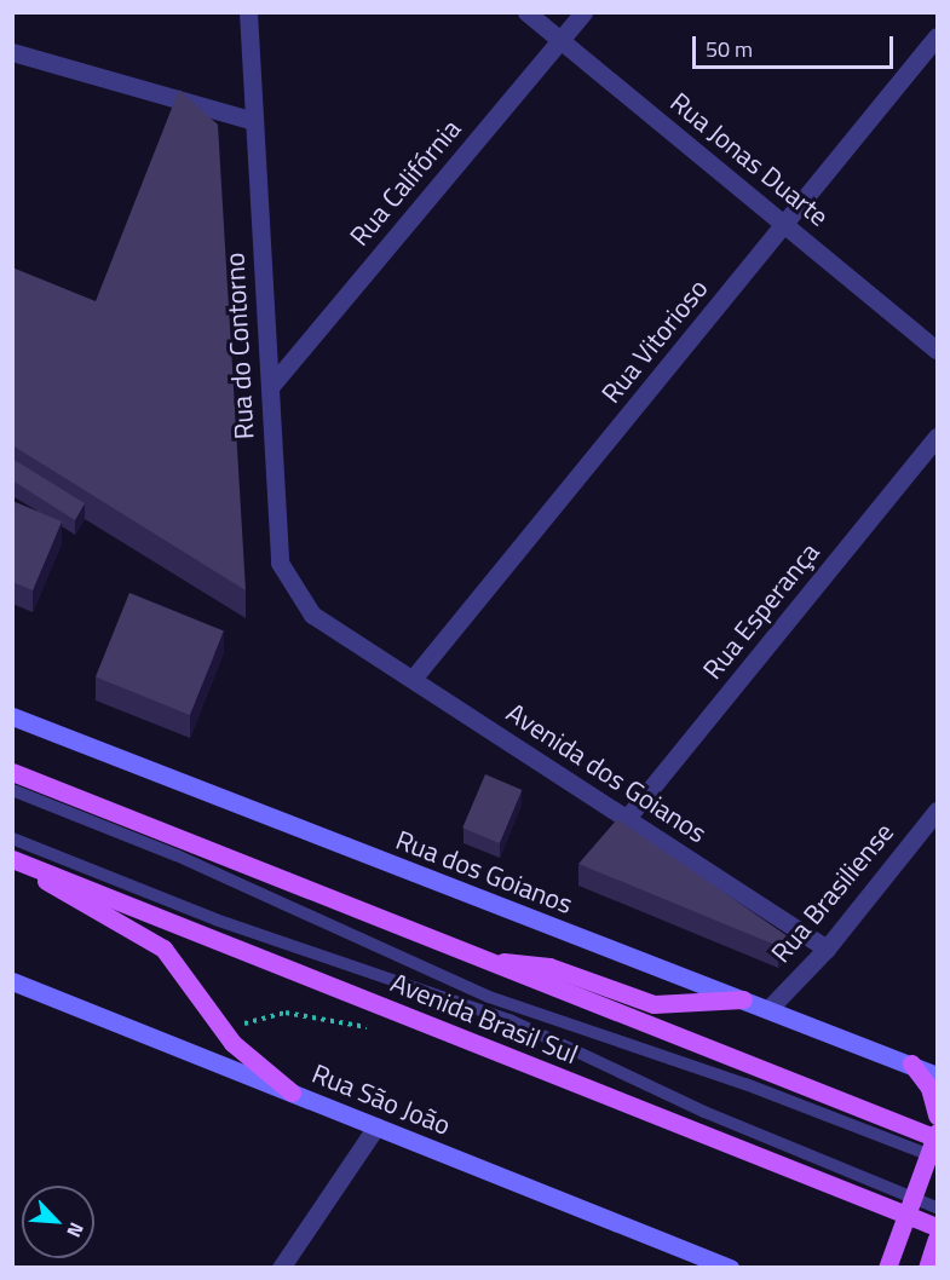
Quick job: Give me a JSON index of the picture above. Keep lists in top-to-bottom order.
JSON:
{
  "streets": {
    "main road": ["Avenida Brasil Sul"],
    "street": [
      "Rua Jonas Duarte",
      "Rua Califórnia",
      "Rua Vitorioso",
      "Rua do Contorno",
      "Rua Esperança",
      "Avenida dos Goianos",
      "Rua dos Goianos",
      "Rua Brasiliense",
      "Rua São João"
    ]
  },
  "crossings": [
    ["Rua Jonas Duarte", "Rua Califórnia"],
    ["Rua Jonas Duarte", "Rua Vitorioso"],
    ["Rua Califórnia", "Rua do Contorno"],
    ["Rua Vitorioso", "Avenida dos Goianos"],
    ["Rua do Contorno", "Avenida dos Goianos"],
    ["Rua Esperança", "Avenida dos Goianos"],
    ["Avenida dos Goianos", "Rua Brasiliense"],
    ["Rua dos Goianos", "Rua Brasiliense"]
  ],
  "scale_bar": "50 m",
  "north": "bottom right"
}
